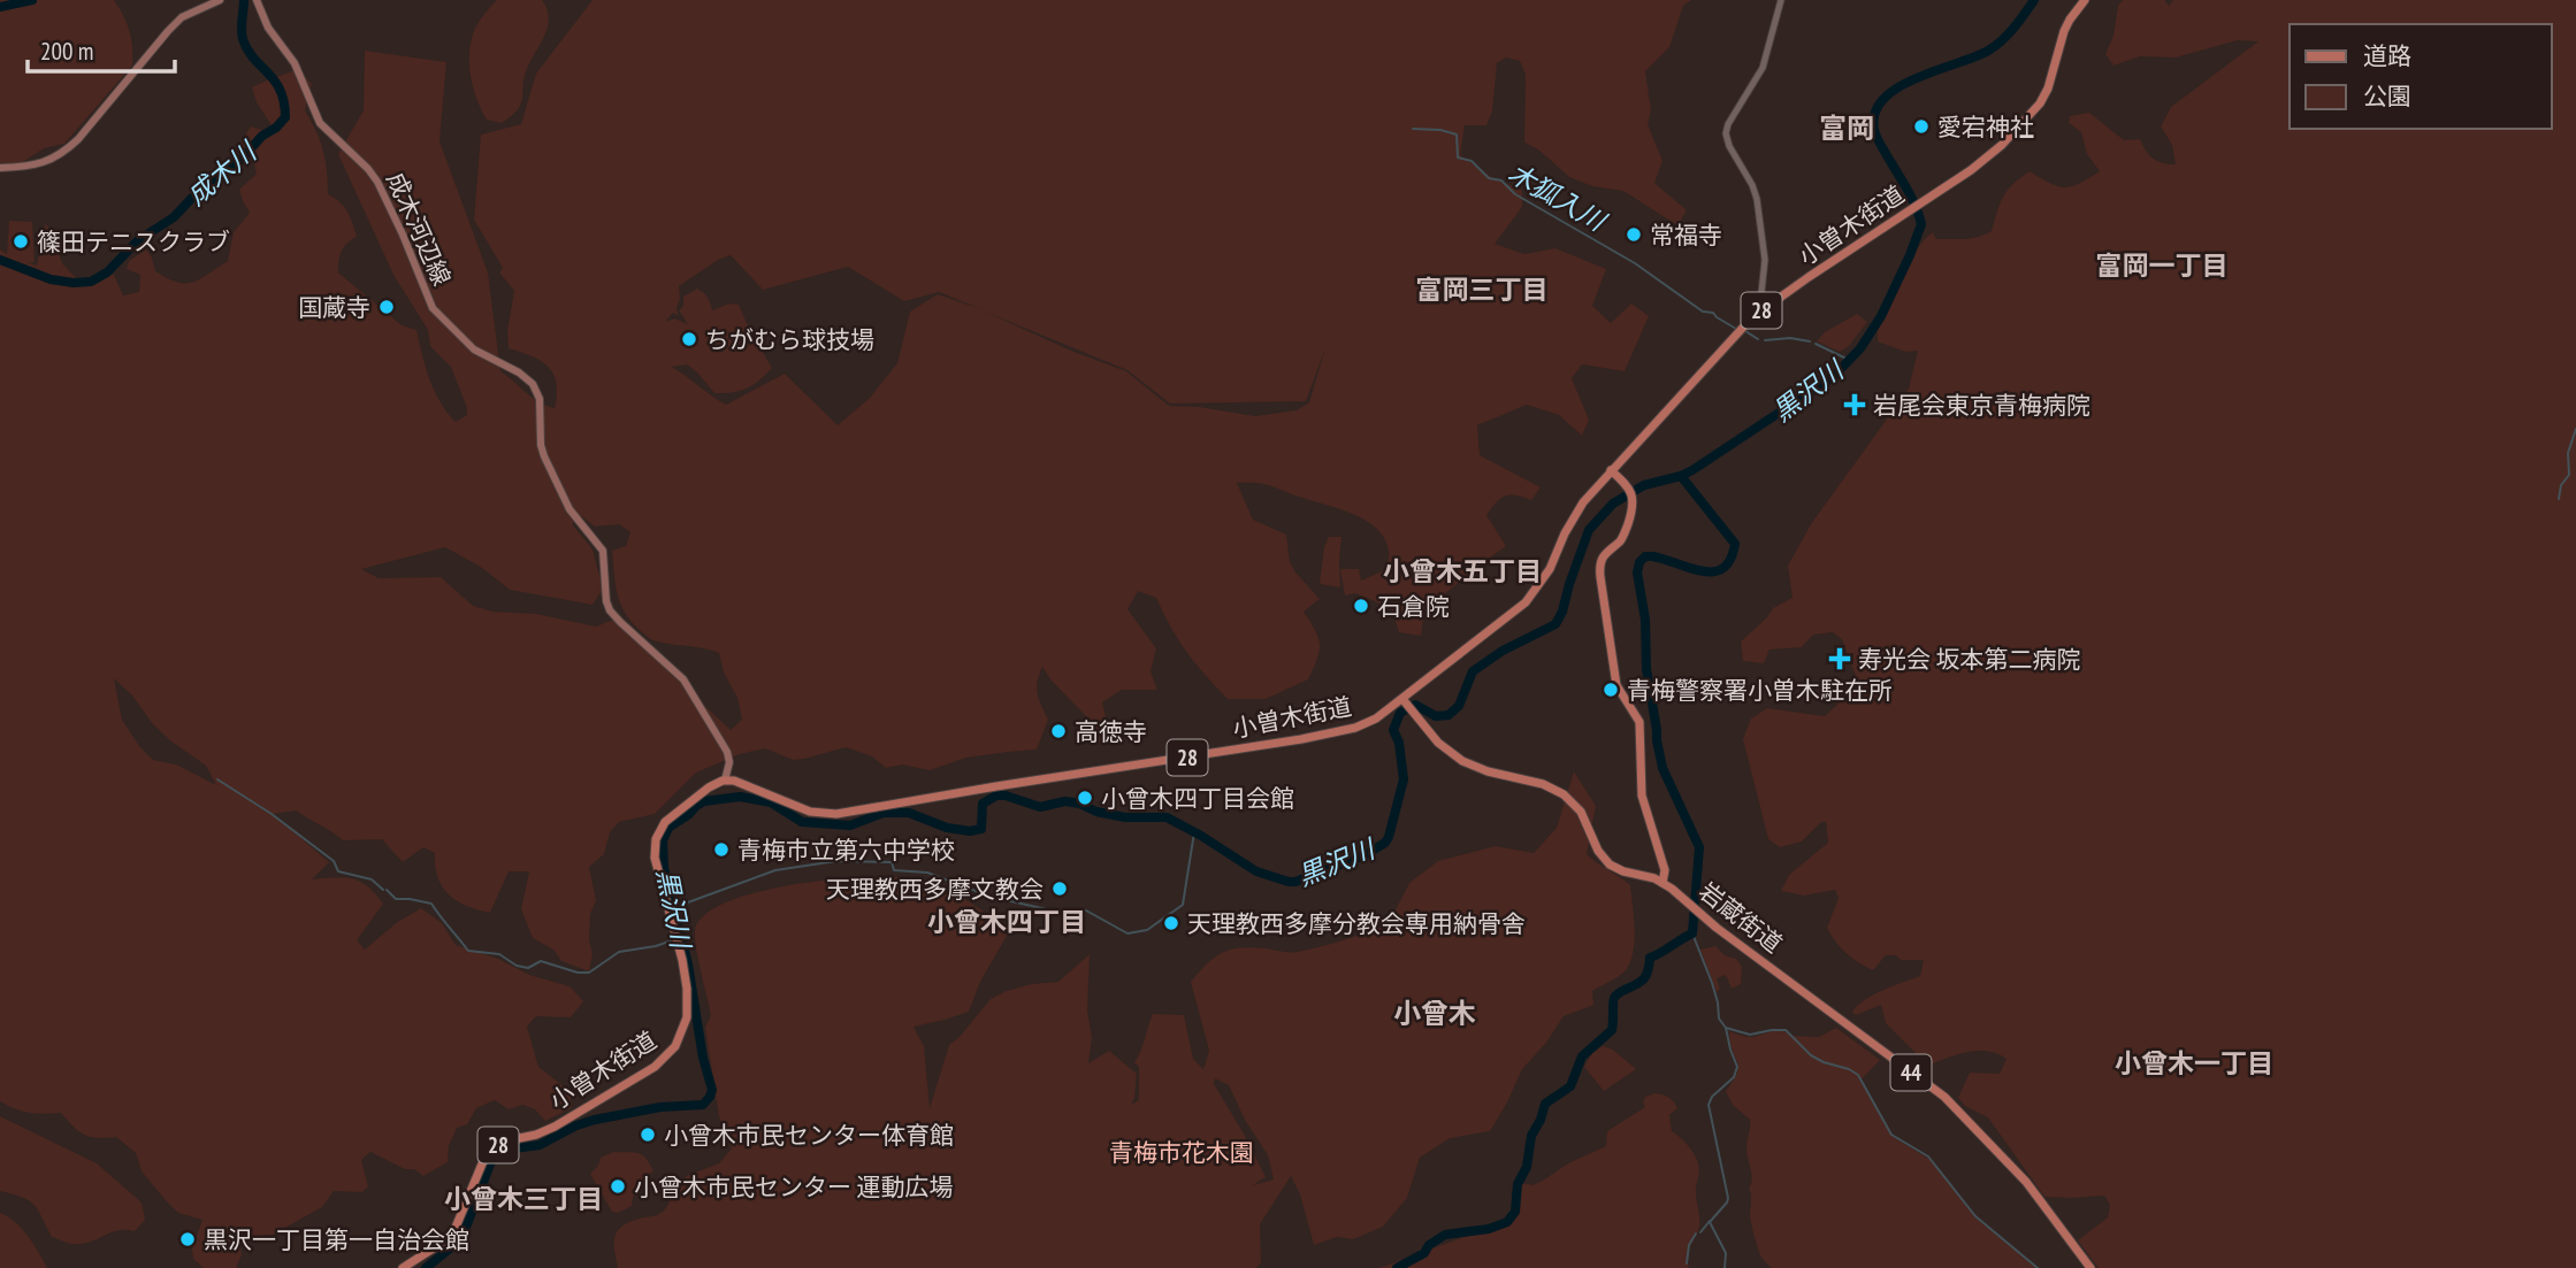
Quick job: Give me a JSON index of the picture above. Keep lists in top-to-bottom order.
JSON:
{
  "streets": {
    "main road": [
      "小曽木街道",
      "成木河辺線",
      "28",
      "岩蔵街道",
      "44"
    ]
  },
  "crossings": [
    ["小曽木街道", "成木河辺線"],
    ["小曽木街道", "岩蔵街道"],
    ["小曽木街道", "44"],
    ["岩蔵街道", "44"]
  ],
  "districts": [
    "富岡",
    "富岡一丁目",
    "富岡三丁目",
    "小曾木五丁目",
    "小曾木四丁目",
    "小曾木",
    "小曾木一丁目",
    "小曾木三丁目"
  ],
  "water": ["成木川", "木狐入川", "黒沢川"],
  "parks": ["青梅市花木園"],
  "places": {
    "other": [
      "愛宕神社",
      "常福寺",
      "篠田テニスクラブ",
      "国蔵寺",
      "ちがむら球技場",
      "石倉院",
      "青梅警察署小曽木駐在所",
      "高徳寺",
      "小曾木四丁目会館",
      "青梅市立第六中学校",
      "天理教西多摩文教会",
      "天理教西多摩分教会専用納骨舎",
      "小曾木市民センター体育館",
      "小曾木市民センター 運動広場",
      "黒沢一丁目第一自治会館"
    ],
    "health": ["岩尾会東京青梅病院", "寿光会 坂本第二病院"]
  },
  "legend": ["道路", "公園"],
  "scale_bar": "200 m"
}
